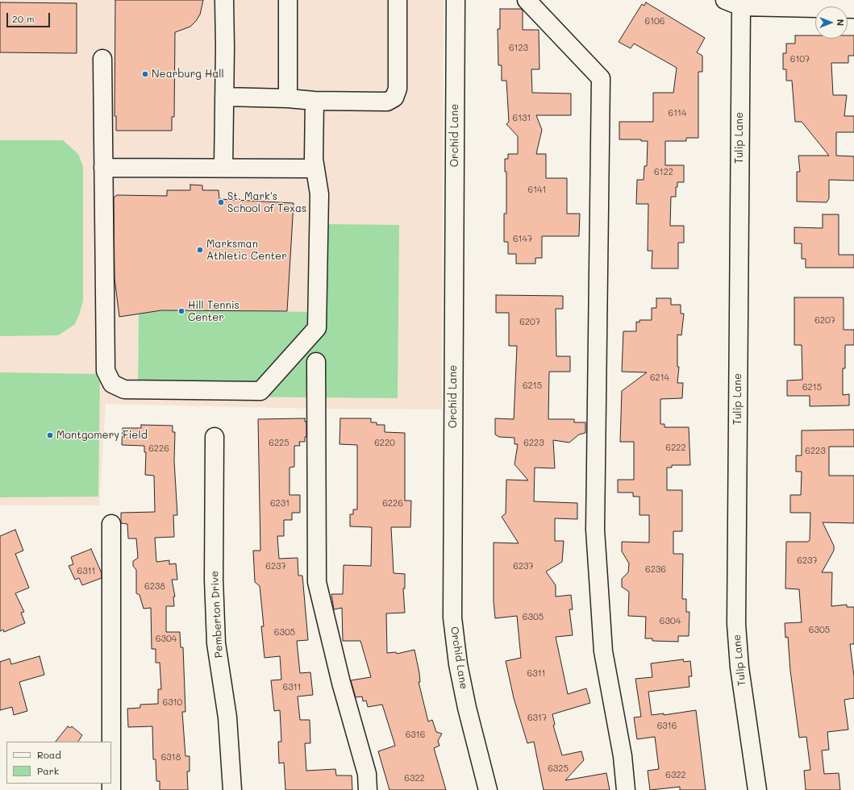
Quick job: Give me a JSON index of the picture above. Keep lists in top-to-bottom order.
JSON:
{
  "streets": {
    "street": ["Orchid Lane", "Tulip Lane", "Pemberton Drive"]
  },
  "places": [
    "Nearburg Hall",
    "St. Mark's School of Texas",
    "Marksman Athletic Center",
    "Hill Tennis Center",
    "Montgomery Field"
  ],
  "house_numbers": [
    "6106",
    "6123",
    "6107",
    "6114",
    "6131",
    "6122",
    "6141",
    "6147",
    "6207",
    "6207",
    "6214",
    "6215",
    "6215",
    "6225",
    "6220",
    "6223",
    "6222",
    "6226",
    "6223",
    "6231",
    "6226",
    "6237",
    "6237",
    "6237",
    "6236",
    "6311",
    "6238",
    "6305",
    "6304",
    "6305",
    "6305",
    "6304",
    "6311",
    "6311",
    "6310",
    "6317",
    "6316",
    "6316",
    "6318",
    "6325",
    "6322",
    "6322"
  ],
  "legend": ["Road", "Park"],
  "scale_bar": "20 m",
  "north": "right"
}
